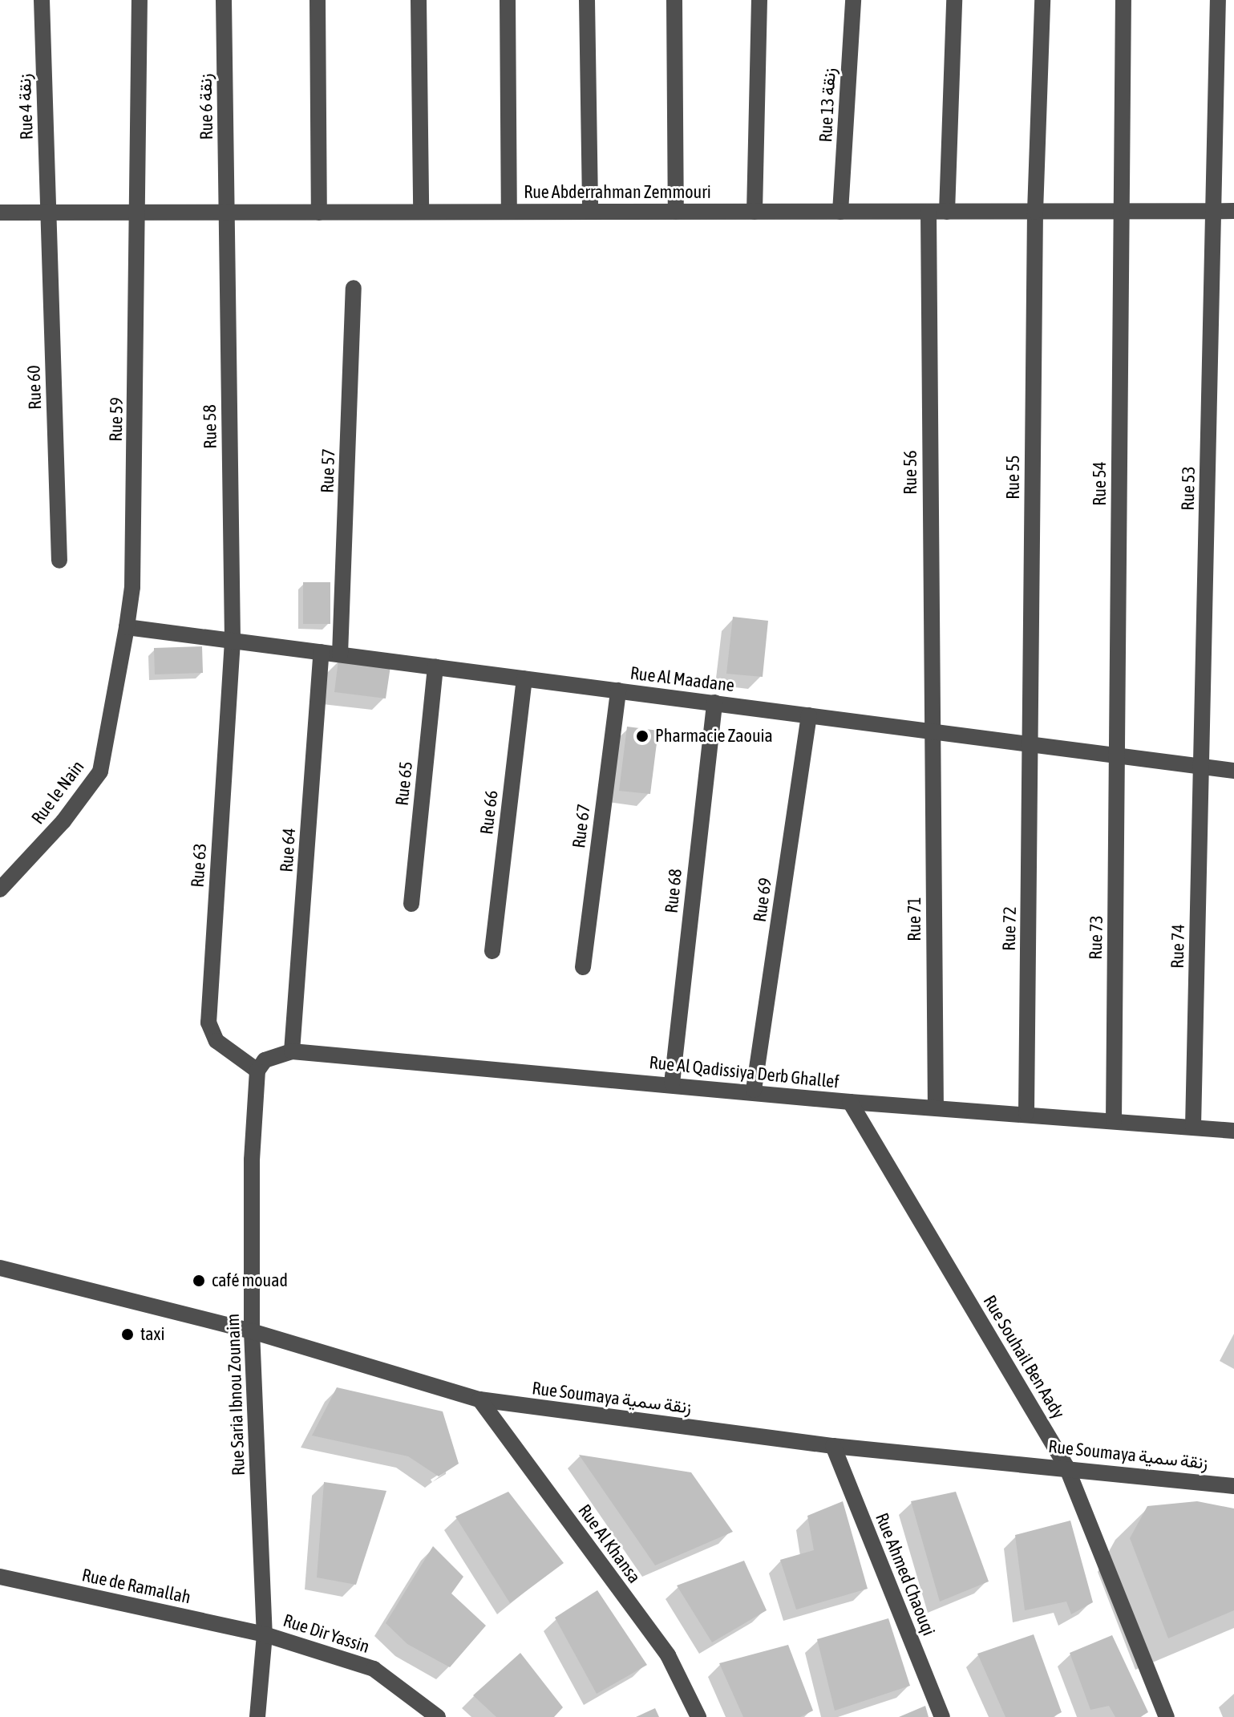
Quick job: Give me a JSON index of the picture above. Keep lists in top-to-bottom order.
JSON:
{
  "streets": {
    "street": [
      "Rue 13 زنقة",
      "Rue 4 زنقة",
      "Rue 6 زنقة",
      "Rue Abderrahman Zemmouri",
      "Rue 60",
      "Rue 59",
      "Rue 58",
      "Rue 57",
      "Rue 56",
      "Rue 55",
      "Rue 54",
      "Rue 53",
      "Rue Al Maadane",
      "Rue 65",
      "Rue le Nain",
      "Rue 66",
      "Rue 67",
      "Rue 64",
      "Rue 63",
      "Rue 68",
      "Rue 69",
      "Rue 71",
      "Rue 72",
      "Rue 73",
      "Rue 74",
      "Rue Al Qadissiya Derb Ghallef",
      "Rue Souhail Ben Aady",
      "Rue Saria Ibnou Zounaim",
      "Rue Soumaya زنقة سمية",
      "Rue Al Khansa",
      "Rue Ahmed Chaouqi",
      "Rue de Ramallah",
      "Rue Dir Yassin"
    ]
  },
  "crossings": [
    ["Rue 13 زنقة", "Rue Abderrahman Zemmouri"],
    ["Rue 4 زنقة", "Rue Abderrahman Zemmouri"],
    ["Rue 4 زنقة", "Rue 60"],
    ["Rue 6 زنقة", "Rue Abderrahman Zemmouri"],
    ["Rue 6 زنقة", "Rue 58"],
    ["Rue Abderrahman Zemmouri", "Rue 60"],
    ["Rue Abderrahman Zemmouri", "Rue 59"],
    ["Rue Abderrahman Zemmouri", "Rue 58"],
    ["Rue Abderrahman Zemmouri", "Rue 56"],
    ["Rue Abderrahman Zemmouri", "Rue 55"],
    ["Rue Abderrahman Zemmouri", "Rue 54"],
    ["Rue Abderrahman Zemmouri", "Rue 53"],
    ["Rue 59", "Rue Al Maadane"],
    ["Rue 59", "Rue le Nain"],
    ["Rue 58", "Rue Al Maadane"],
    ["Rue 58", "Rue 63"],
    ["Rue 57", "Rue Al Maadane"],
    ["Rue 56", "Rue Al Maadane"],
    ["Rue 56", "Rue 71"],
    ["Rue 55", "Rue Al Maadane"],
    ["Rue 55", "Rue 72"],
    ["Rue 54", "Rue Al Maadane"],
    ["Rue 54", "Rue 73"],
    ["Rue 53", "Rue Al Maadane"],
    ["Rue 53", "Rue 74"],
    ["Rue Al Maadane", "Rue 65"],
    ["Rue Al Maadane", "Rue le Nain"],
    ["Rue Al Maadane", "Rue 66"],
    ["Rue Al Maadane", "Rue 67"],
    ["Rue Al Maadane", "Rue 64"],
    ["Rue Al Maadane", "Rue 63"],
    ["Rue Al Maadane", "Rue 68"],
    ["Rue Al Maadane", "Rue 69"],
    ["Rue Al Maadane", "Rue 71"],
    ["Rue Al Maadane", "Rue 72"],
    ["Rue Al Maadane", "Rue 73"],
    ["Rue Al Maadane", "Rue 74"],
    ["Rue 64", "Rue Al Qadissiya Derb Ghallef"],
    ["Rue 63", "Rue Al Qadissiya Derb Ghallef"],
    ["Rue 63", "Rue Saria Ibnou Zounaim"],
    ["Rue 68", "Rue Al Qadissiya Derb Ghallef"],
    ["Rue 69", "Rue Al Qadissiya Derb Ghallef"],
    ["Rue 71", "Rue Al Qadissiya Derb Ghallef"],
    ["Rue 72", "Rue Al Qadissiya Derb Ghallef"],
    ["Rue 73", "Rue Al Qadissiya Derb Ghallef"],
    ["Rue 74", "Rue Al Qadissiya Derb Ghallef"],
    ["Rue Al Qadissiya Derb Ghallef", "Rue Souhail Ben Aady"],
    ["Rue Al Qadissiya Derb Ghallef", "Rue Saria Ibnou Zounaim"],
    ["Rue Souhail Ben Aady", "Rue Soumaya زنقة سمية"],
    ["Rue Saria Ibnou Zounaim", "Rue Soumaya زنقة سمية"],
    ["Rue Saria Ibnou Zounaim", "Rue de Ramallah"],
    ["Rue Saria Ibnou Zounaim", "Rue Dir Yassin"],
    ["Rue Soumaya زنقة سمية", "Rue Al Khansa"],
    ["Rue Soumaya زنقة سمية", "Rue Ahmed Chaouqi"],
    ["Rue de Ramallah", "Rue Dir Yassin"]
  ],
  "places": ["Pharmacie Zaouia", "café mouad", "taxi"]
}
